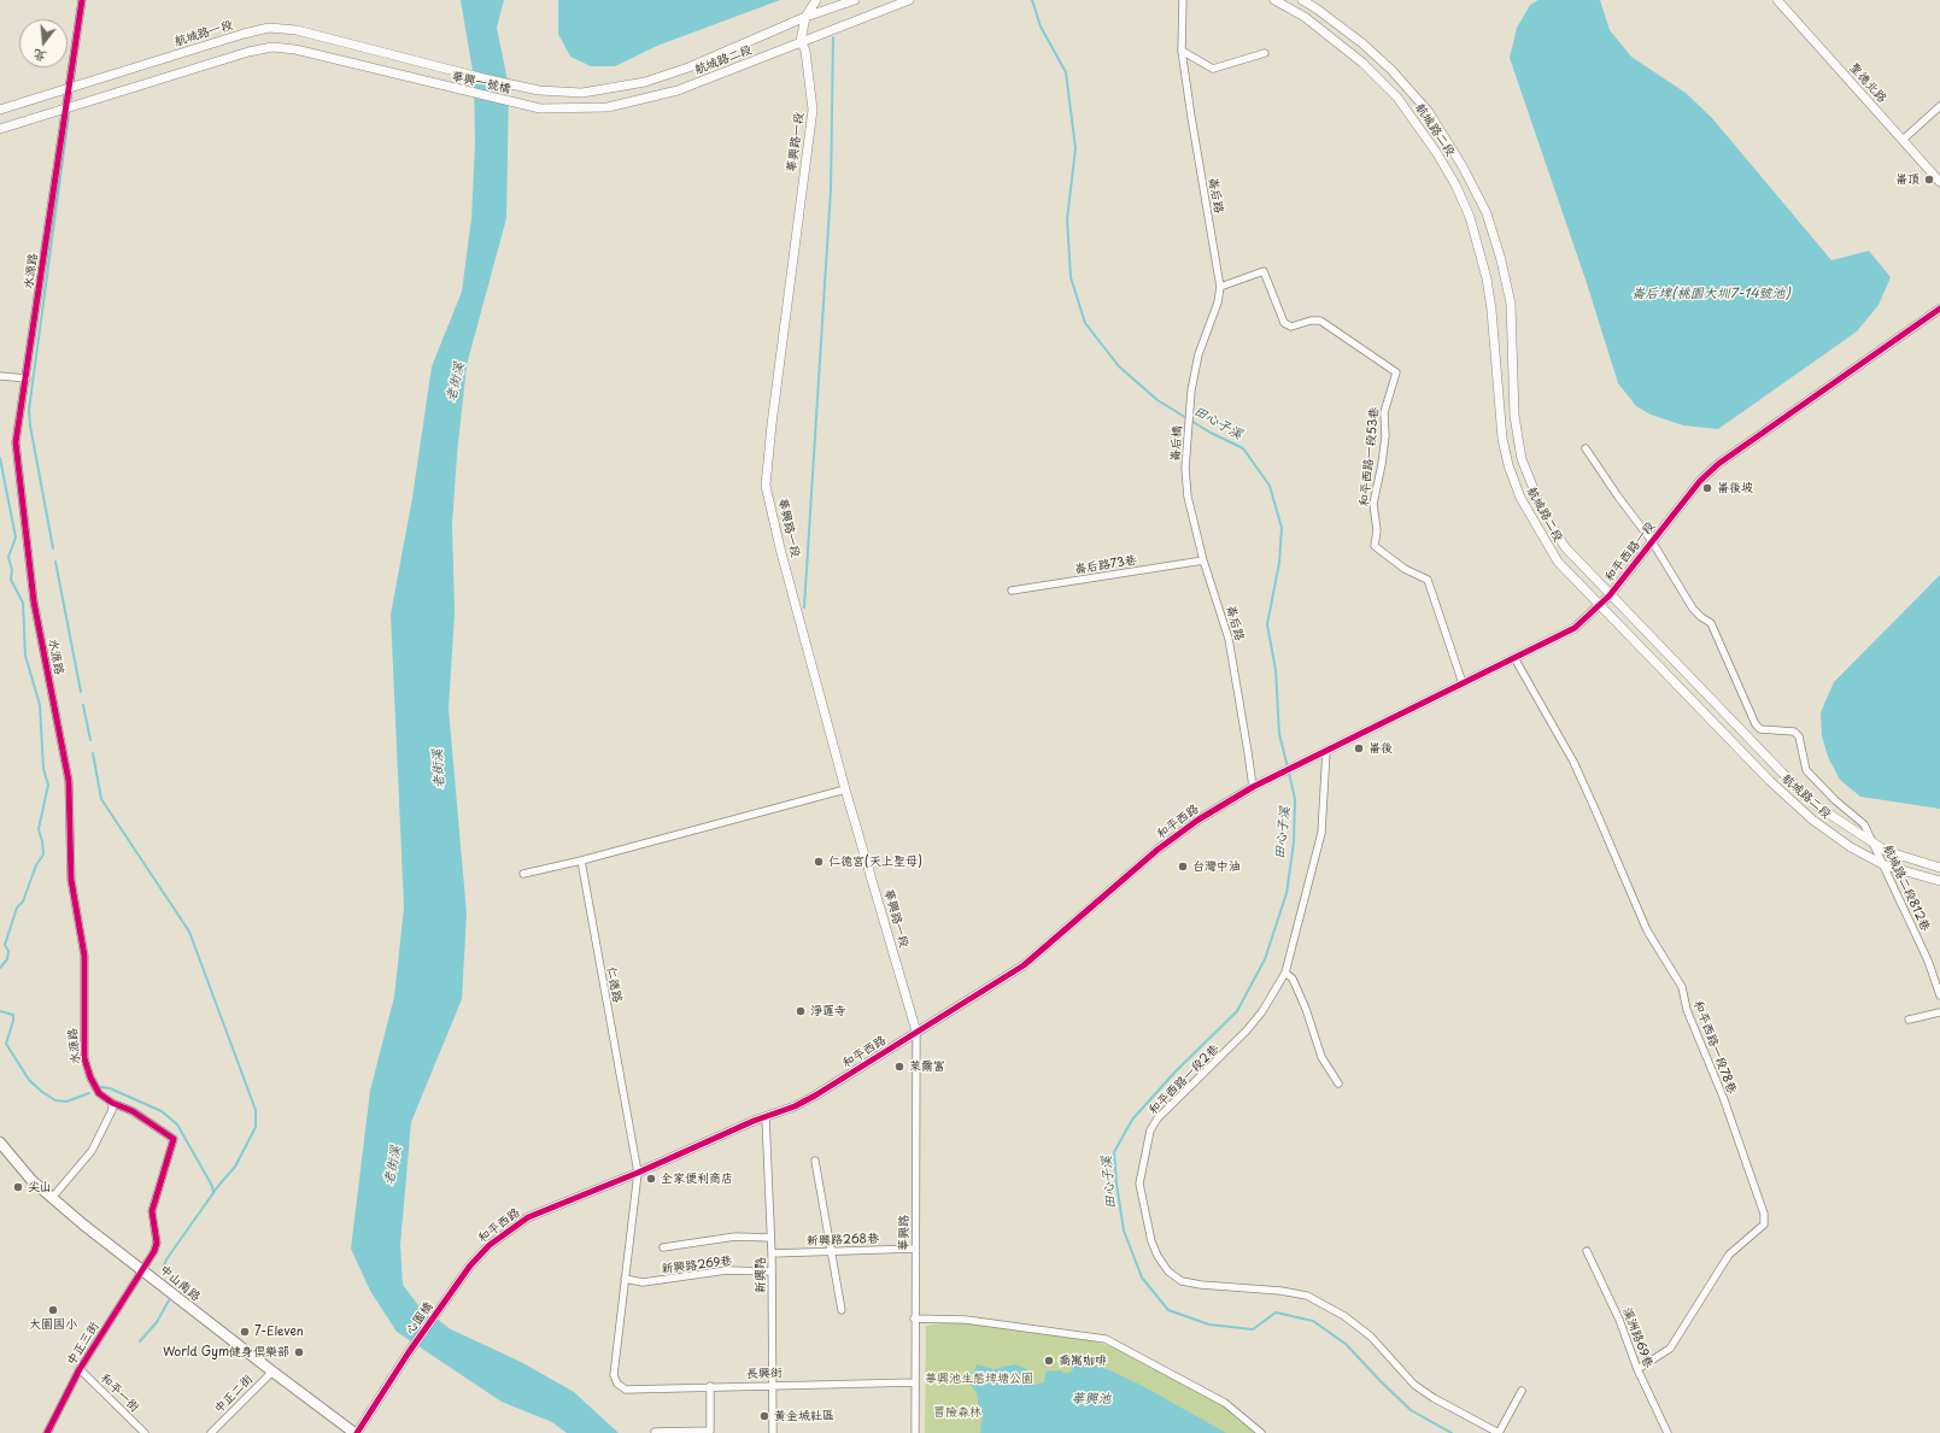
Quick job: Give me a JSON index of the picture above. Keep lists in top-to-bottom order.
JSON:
{
  "streets": {
    "main road": ["中山南路"],
    "street": [
      "航城路一段",
      "航城路二段",
      "華興一號橋",
      "聖德北路",
      "華興路一段",
      "崙后路",
      "水源路",
      "崙后橋",
      "和平西路一段53巷",
      "和平西路一段",
      "崙后路73巷",
      "和平西路",
      "航城路二段812巷",
      "仁德路",
      "和平西路一段78巷",
      "和平西路一段2巷",
      "華興路",
      "新興路268巷",
      "新興路269巷",
      "新興路",
      "心園橋",
      "溪洲路69巷",
      "中正三街",
      "長興街",
      "和平一街",
      "中正二街"
    ]
  },
  "crossings": [
    ["航城路一段", "華興一號橋"],
    ["航城路一段", "水源路"],
    ["航城路二段", "華興一號橋"],
    ["航城路二段", "華興路一段"],
    ["航城路二段", "和平西路一段"],
    ["航城路二段", "航城路二段812巷"],
    ["華興一號橋", "水源路"],
    ["華興路一段", "和平西路"],
    ["華興路一段", "華興路"],
    ["崙后路", "崙后橋"],
    ["崙后路", "和平西路一段53巷"],
    ["崙后路", "崙后路73巷"],
    ["崙后路", "和平西路"],
    ["水源路", "中山南路"],
    ["水源路", "中正三街"],
    ["和平西路一段53巷", "和平西路一段"],
    ["和平西路一段", "和平西路"],
    ["和平西路一段", "航城路二段812巷"],
    ["和平西路一段", "和平西路一段78巷"],
    ["和平西路一段", "和平西路一段2巷"],
    ["和平西路", "仁德路"],
    ["和平西路", "華興路"],
    ["和平西路", "新興路"],
    ["和平西路", "心園橋"],
    ["仁德路", "新興路269巷"],
    ["仁德路", "長興街"],
    ["和平西路一段78巷", "溪洲路69巷"],
    ["華興路", "新興路268巷"],
    ["華興路", "長興街"],
    ["新興路268巷", "新興路"],
    ["新興路269巷", "新興路"],
    ["新興路", "長興街"],
    ["中山南路", "心園橋"],
    ["中山南路", "中正三街"],
    ["中山南路", "中正二街"],
    ["中正三街", "和平一街"]
  ],
  "water": [
    "崙后埤(桃園大圳7-14號池)",
    "老街溪",
    "田心子溪",
    "華興池"
  ],
  "parks": ["華興池生態埤塘公園", "冒險森林"],
  "places": [
    "崙頂",
    "崙後坡",
    "崙後",
    "仁德宮(天上聖母)",
    "台灣中油",
    "淨蓮寺",
    "萊爾富",
    "全家便利商店",
    "尖山",
    "大園國小",
    "7-Eleven",
    "World Gym健身俱樂部",
    "喬寓咖啡",
    "黃金城社區"
  ],
  "north": "bottom"
}
